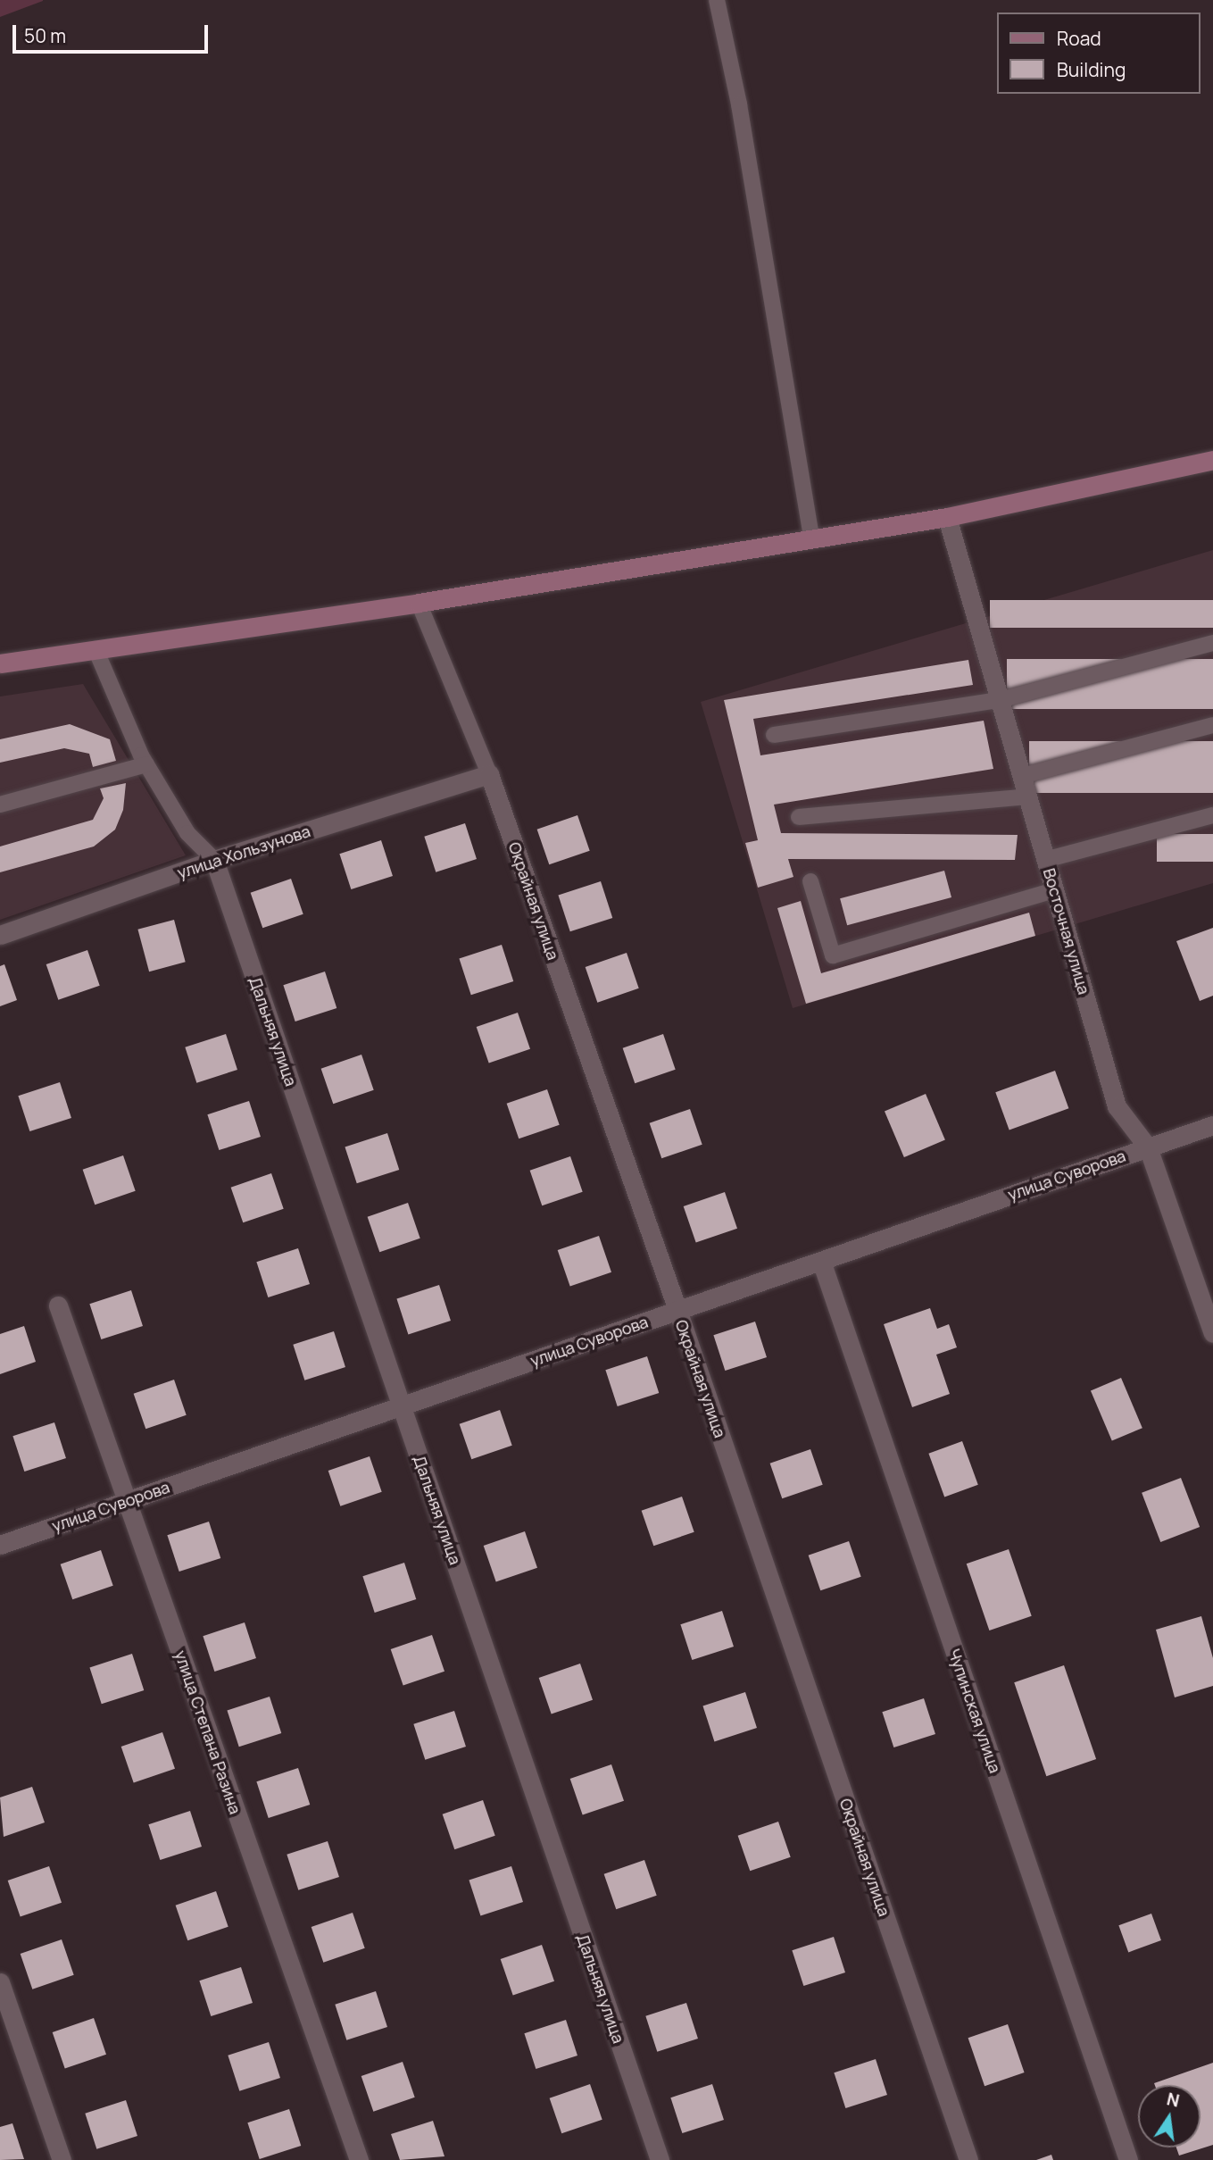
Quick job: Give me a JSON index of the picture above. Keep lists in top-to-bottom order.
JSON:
{
  "streets": {
    "street": [
      "улица Хользунова",
      "Окрайная улица",
      "Восточная улица",
      "Дальняя улица",
      "улица Суворова",
      "Чупинская улица",
      "улица Степана Разина"
    ]
  },
  "crossings": [
    ["улица Хользунова", "Окрайная улица"],
    ["улица Хользунова", "Дальняя улица"],
    ["Окрайная улица", "улица Суворова"],
    ["Восточная улица", "улица Суворова"],
    ["Дальняя улица", "улица Суворова"],
    ["улица Суворова", "Чупинская улица"],
    ["улица Суворова", "улица Степана Разина"]
  ],
  "legend": ["Road", "Building"],
  "scale_bar": "50 m",
  "north": "top"
}
